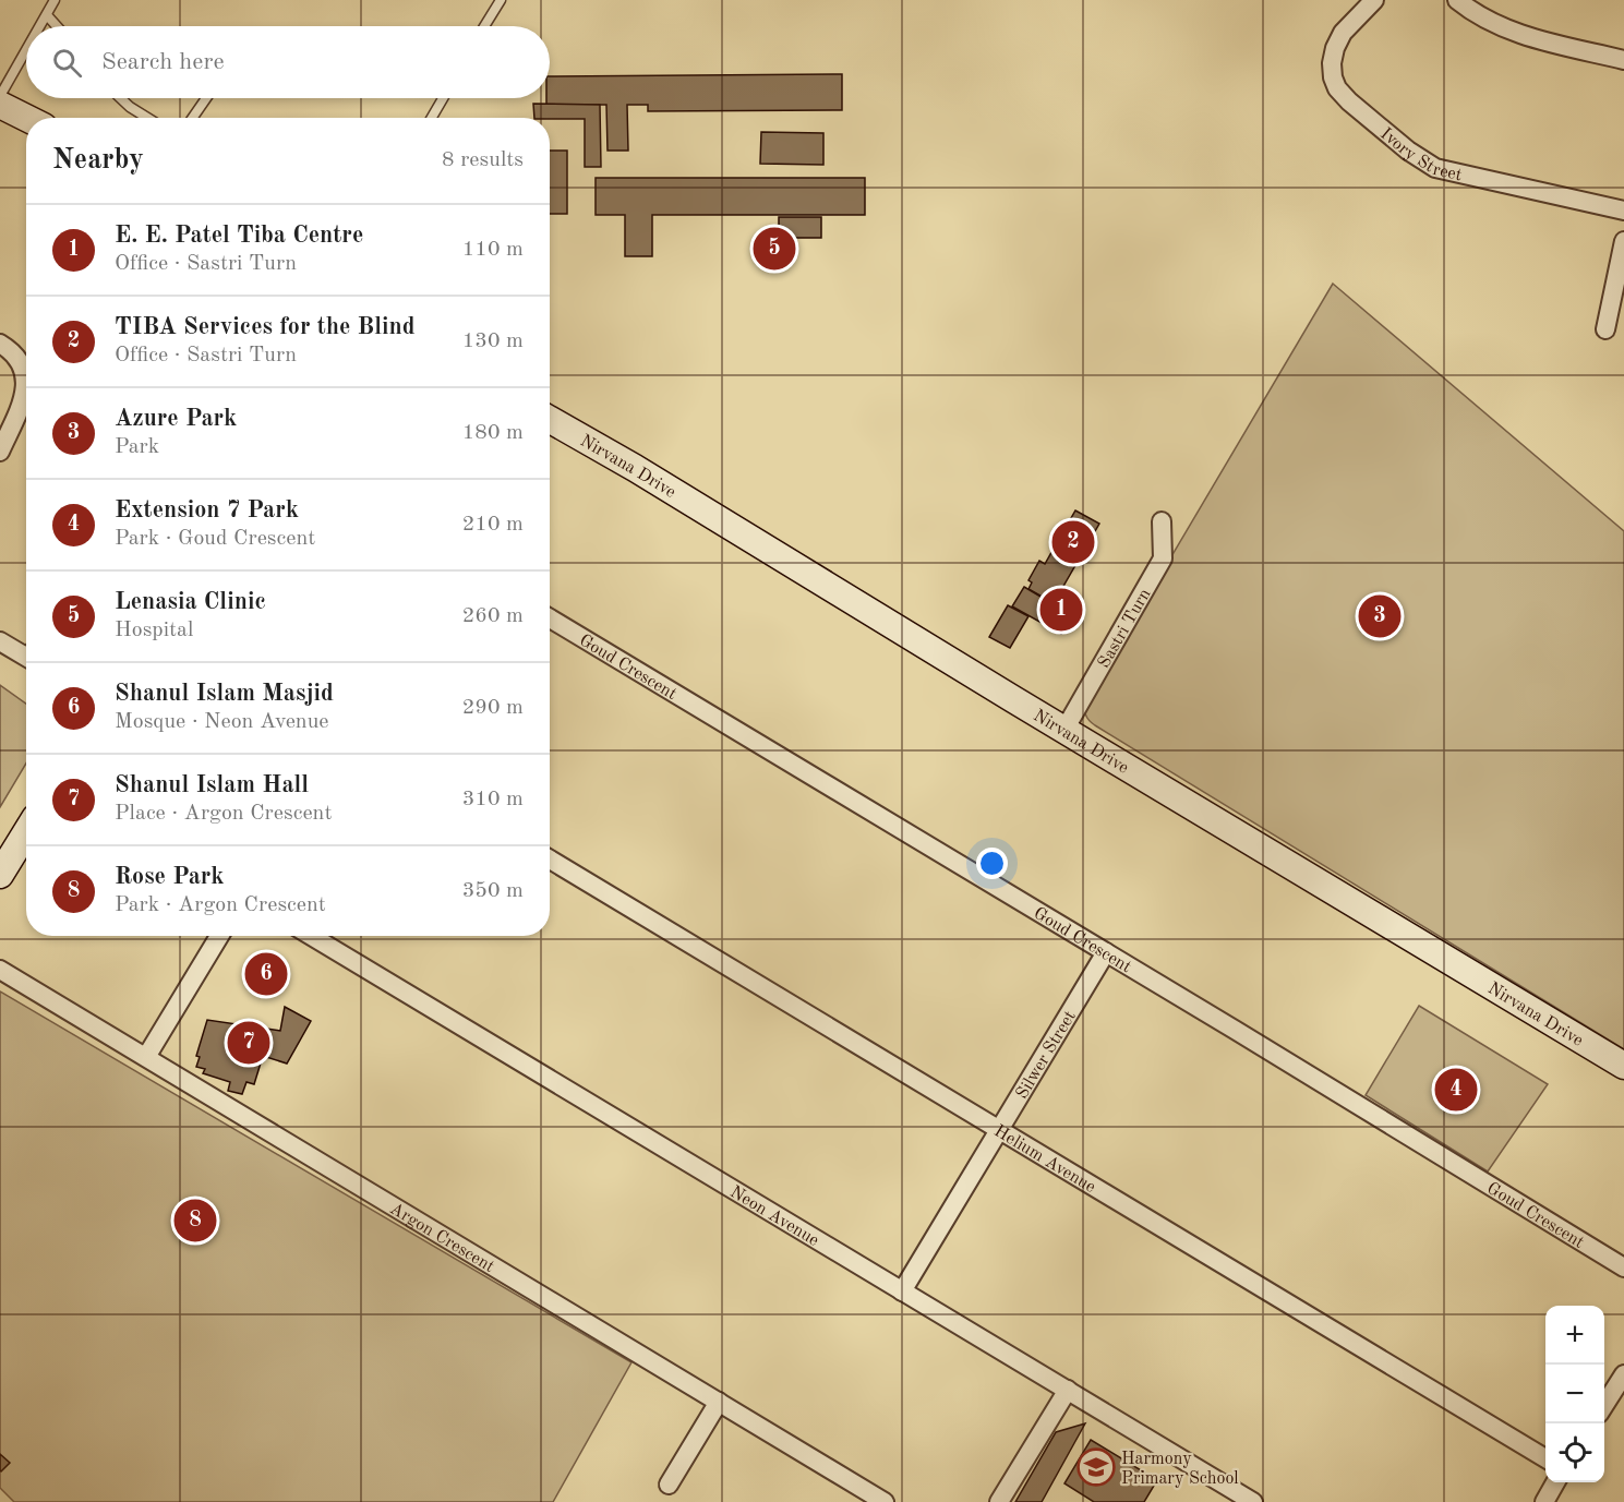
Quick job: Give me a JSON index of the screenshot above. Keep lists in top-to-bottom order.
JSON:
{
  "streets": {
    "main road": ["Nirvana Drive"],
    "street": [
      "Ivory Street",
      "Sastri Turn",
      "Goud Crescent",
      "Silwer Street",
      "Helium Avenue",
      "Neon Avenue",
      "Argon Crescent"
    ]
  },
  "crossings": [
    ["Nirvana Drive", "Sastri Turn"],
    ["Goud Crescent", "Silwer Street"],
    ["Silwer Street", "Helium Avenue"],
    ["Silwer Street", "Neon Avenue"]
  ],
  "places": {
    "school or university": ["Harmony Primary School"]
  },
  "page": {
    "search": "Search here",
    "heading": ["Nearby", "8 results"],
    "list": [
      {
        "mark": "1",
        "name": "E. E. Patel Tiba Centre",
        "note": "Office · Sastri Turn",
        "value": "110 m"
      },
      {
        "mark": "2",
        "name": "TIBA Services for the Blind",
        "note": "Office · Sastri Turn",
        "value": "130 m"
      },
      {
        "mark": "3",
        "name": "Azure Park",
        "note": "Park",
        "value": "180 m"
      },
      {
        "mark": "4",
        "name": "Extension 7 Park",
        "note": "Park · Goud Crescent",
        "value": "210 m"
      },
      {
        "mark": "5",
        "name": "Lenasia Clinic",
        "note": "Hospital",
        "value": "260 m"
      },
      {
        "mark": "6",
        "name": "Shanul Islam Masjid",
        "note": "Mosque · Neon Avenue",
        "value": "290 m"
      },
      {
        "mark": "7",
        "name": "Shanul Islam Hall",
        "note": "Place · Argon Crescent",
        "value": "310 m"
      },
      {
        "mark": "8",
        "name": "Rose Park",
        "note": "Park · Argon Crescent",
        "value": "350 m"
      }
    ],
    "pins": [
      "5",
      "2",
      "1",
      "3",
      "6",
      "7",
      "4",
      "8"
    ],
    "map_buttons": ["+", "−"]
  }
}
